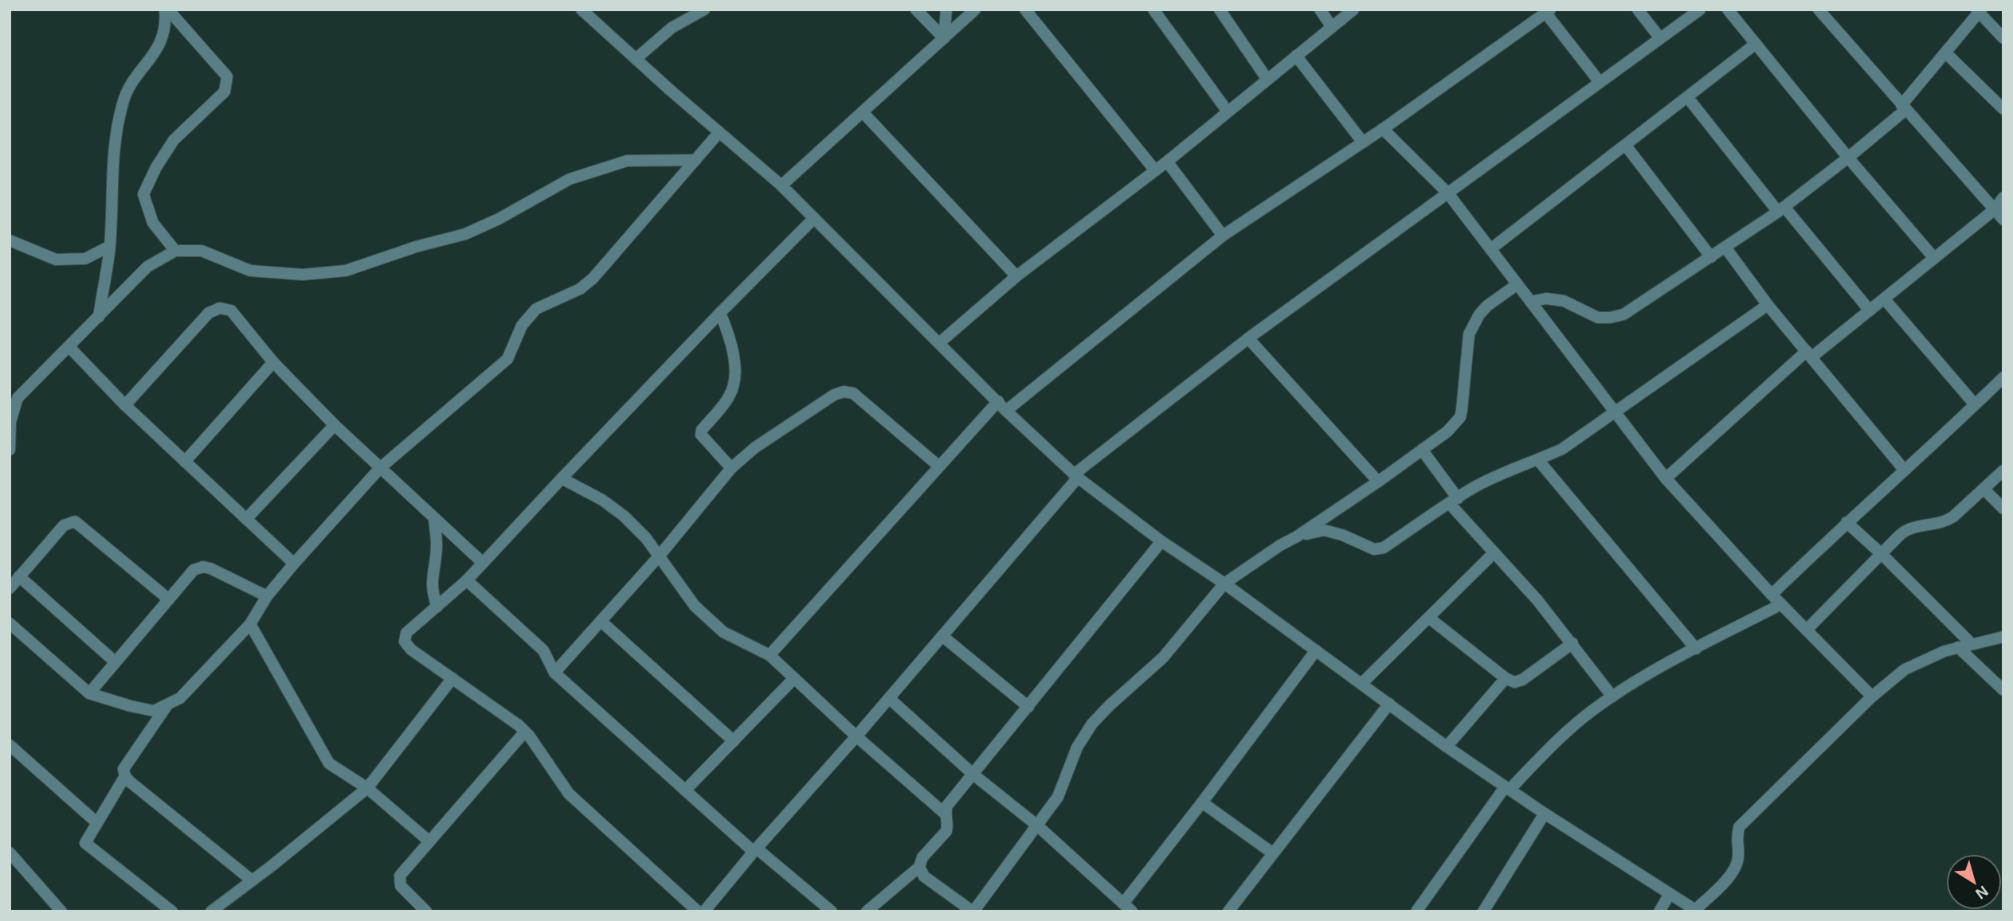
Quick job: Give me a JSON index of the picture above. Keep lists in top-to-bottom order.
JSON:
{
  "north": "bottom right"
}
